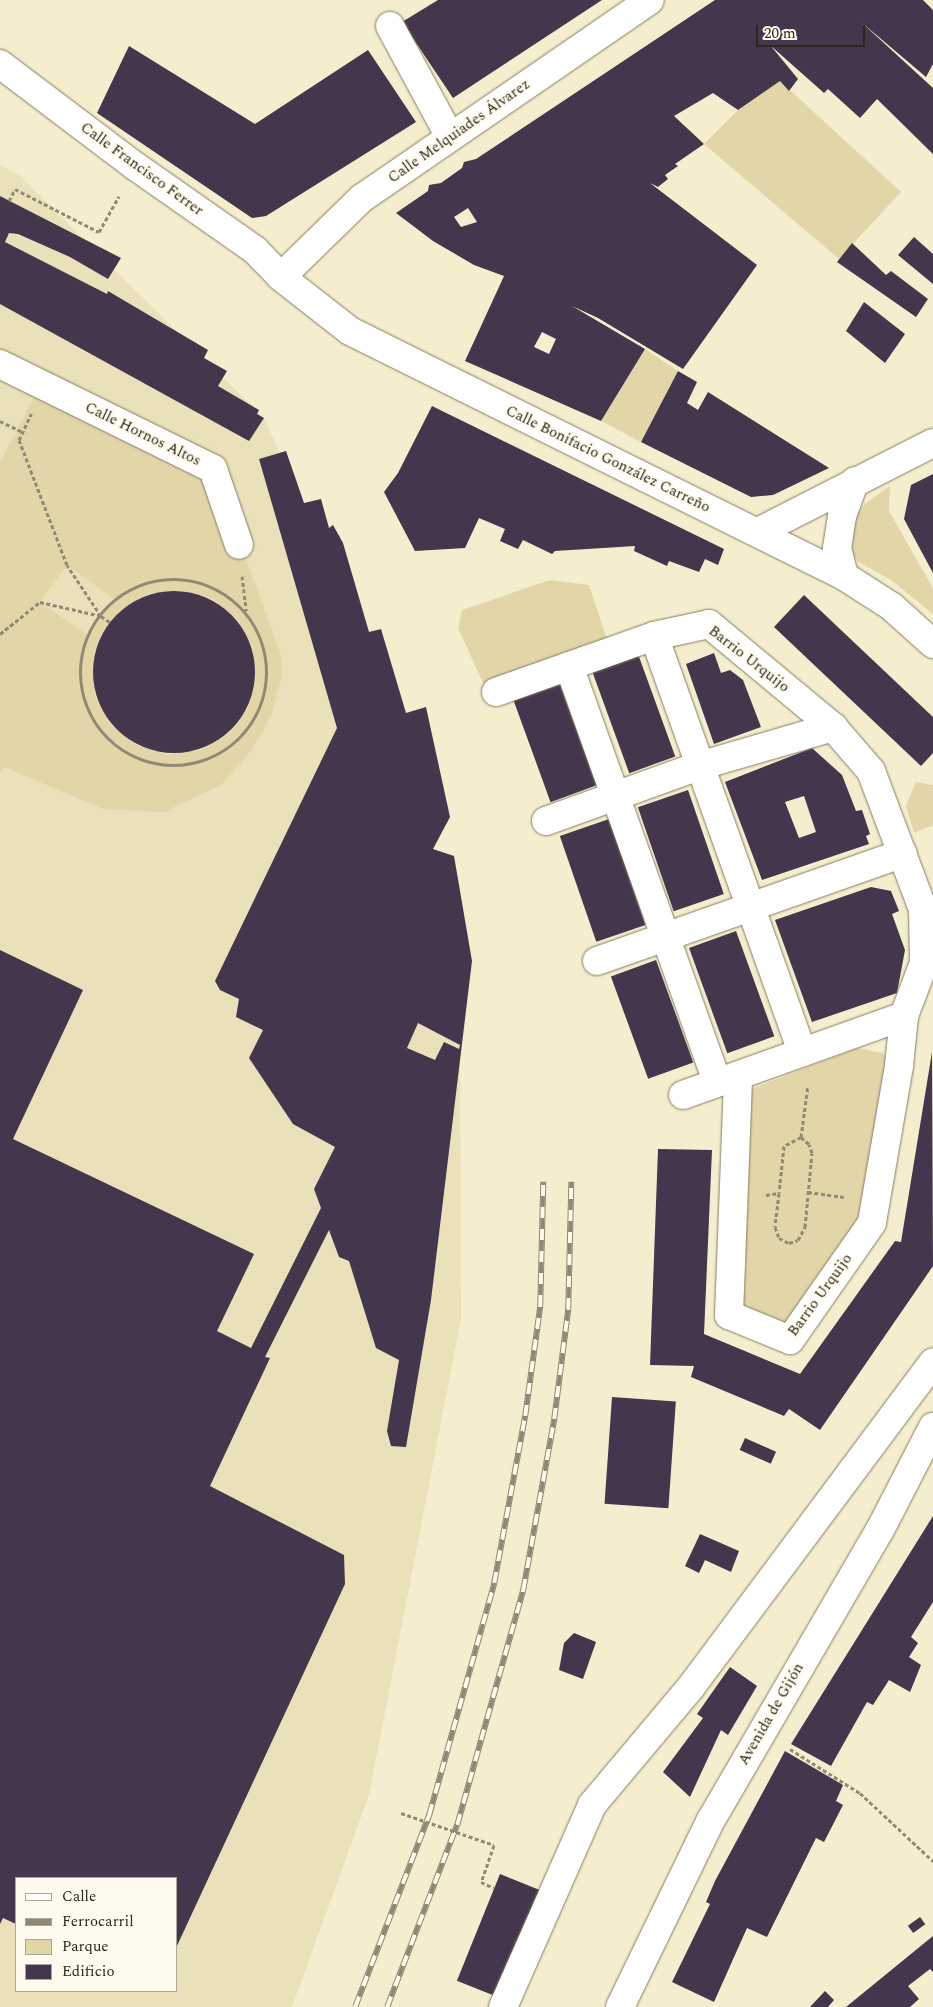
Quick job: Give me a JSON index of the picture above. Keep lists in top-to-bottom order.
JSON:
{
  "streets": {
    "street": [
      "Calle Melquiades Álvarez",
      "Calle Francisco Ferrer",
      "Calle Hornos Altos",
      "Calle Bonifacio González Carreño",
      "Barrio Urquijo",
      "Avenida de Gijón"
    ]
  },
  "crossings": [
    ["Calle Melquiades Álvarez", "Calle Francisco Ferrer"],
    ["Calle Melquiades Álvarez", "Calle Bonifacio González Carreño"],
    ["Calle Francisco Ferrer", "Calle Bonifacio González Carreño"]
  ],
  "legend": [
    "Calle",
    "Ferrocarril",
    "Parque",
    "Edificio"
  ],
  "scale_bar": "20 m"
}
